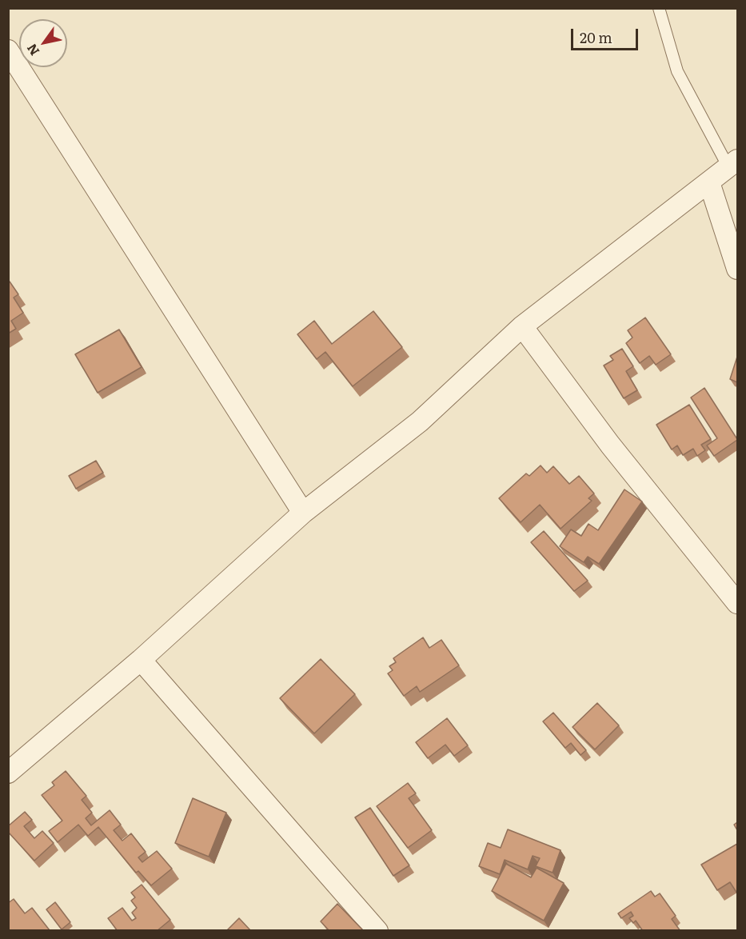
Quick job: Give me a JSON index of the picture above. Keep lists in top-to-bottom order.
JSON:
{
  "scale_bar": "20 m",
  "north": "bottom left"
}
